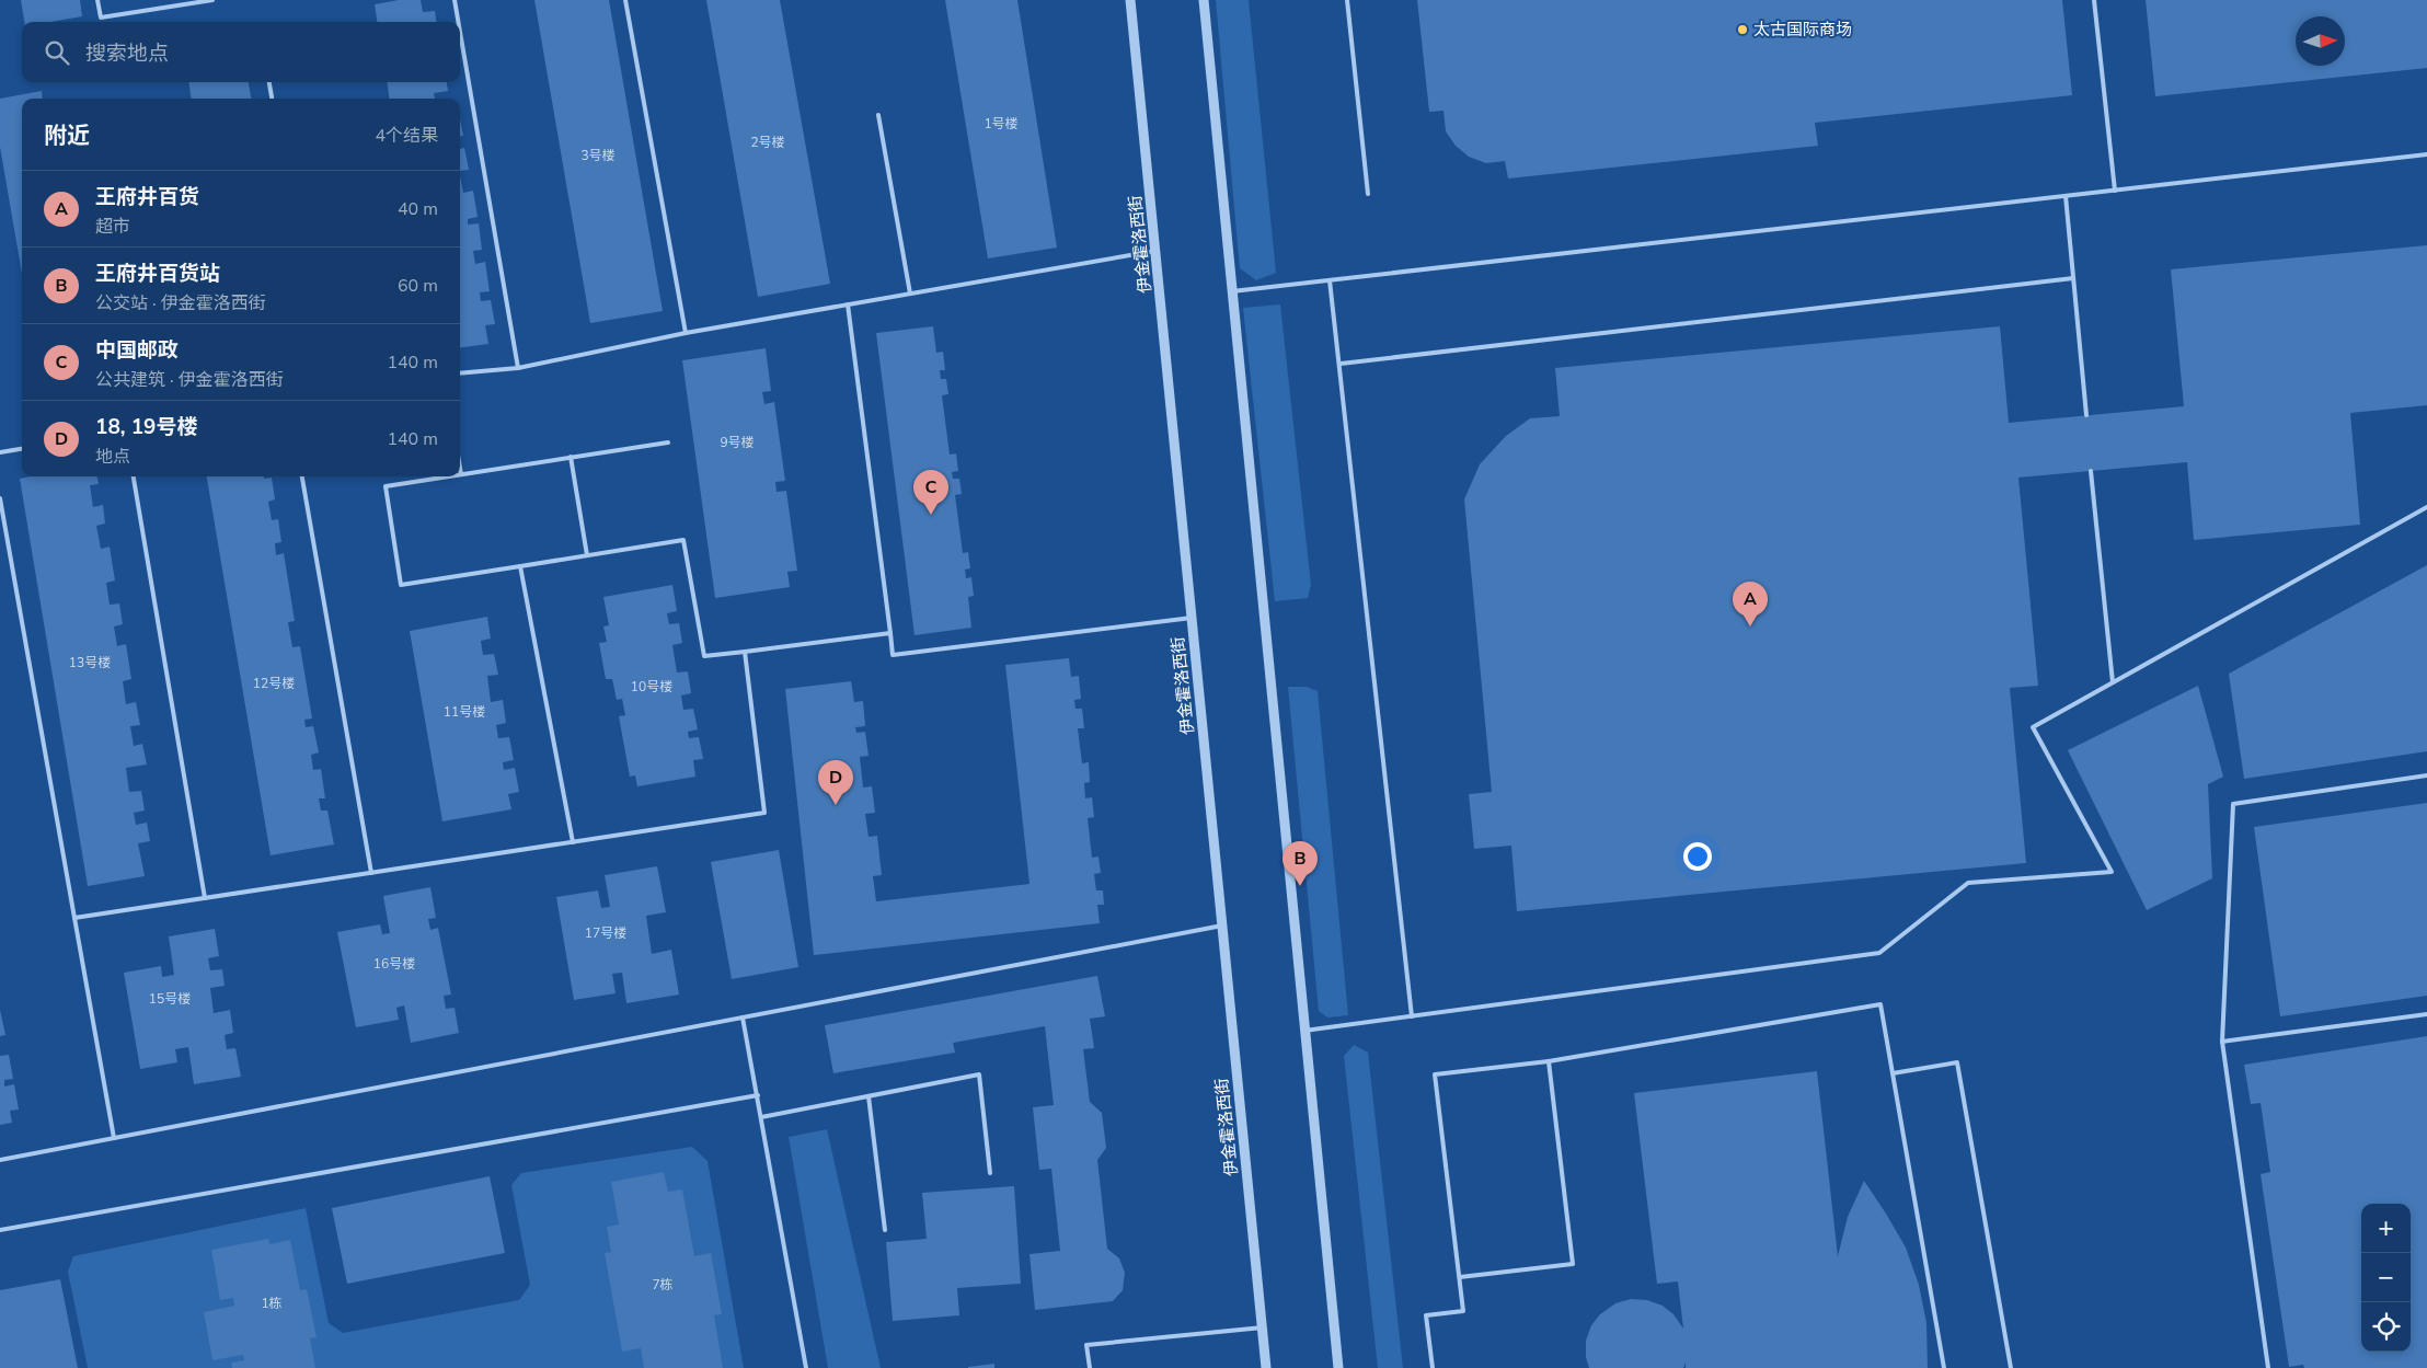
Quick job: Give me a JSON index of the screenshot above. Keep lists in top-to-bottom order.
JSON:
{
  "streets": {
    "street": ["伊金霍洛西街"]
  },
  "places": ["太古国际商场"],
  "house_numbers": [
    "1号楼",
    "2号楼",
    "3号楼",
    "9号楼",
    "13号楼",
    "12号楼",
    "10号楼",
    "11号楼",
    "17号楼",
    "16号楼",
    "15号楼",
    "7栋",
    "1栋"
  ],
  "north": "right",
  "page": {
    "search": "搜索地点",
    "heading": ["附近", "4个结果"],
    "list": [
      {
        "mark": "A",
        "name": "王府井百货",
        "note": "超市",
        "value": "40 m"
      },
      {
        "mark": "B",
        "name": "王府井百货站",
        "note": "公交站 · 伊金霍洛西街",
        "value": "60 m"
      },
      {
        "mark": "C",
        "name": "中国邮政",
        "note": "公共建筑 · 伊金霍洛西街",
        "value": "140 m"
      },
      {
        "mark": "D",
        "name": "18, 19号楼",
        "note": "地点",
        "value": "140 m"
      }
    ],
    "pins": [
      "C",
      "A",
      "D",
      "B"
    ],
    "map_buttons": ["+", "−"]
  }
}
